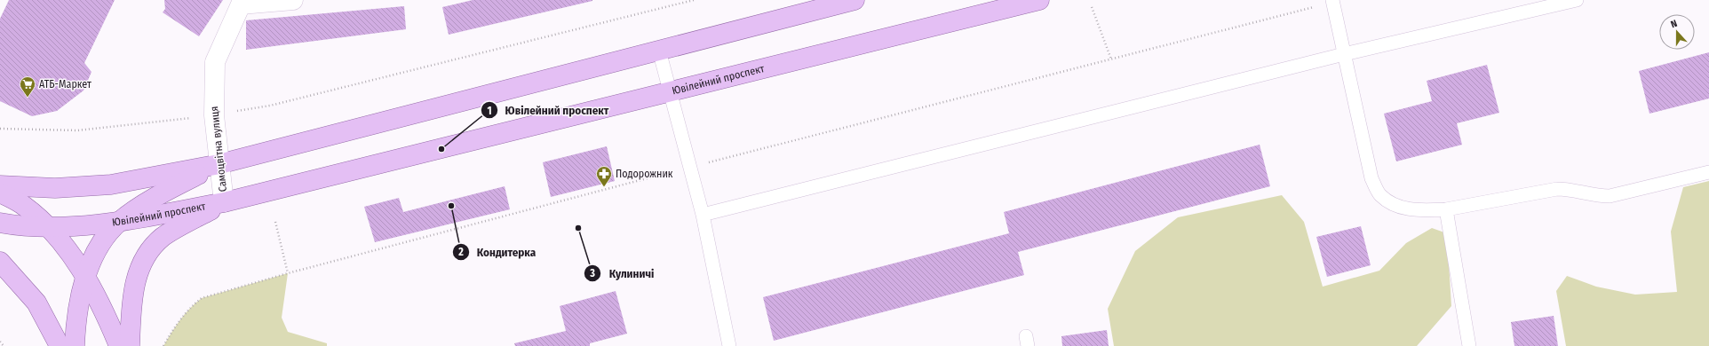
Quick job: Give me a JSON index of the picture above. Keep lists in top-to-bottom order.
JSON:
{
  "streets": {
    "main road": ["Ювілейний проспект"],
    "street": ["Самоцвітна вулиця"]
  },
  "crossings": [
    ["Ювілейний проспект", "Самоцвітна вулиця"]
  ],
  "places": {
    "supermarket": ["АТБ-Маркет"],
    "other": ["Ювілейний проспект", "Кондитерка", "Кулиничі"],
    "pharmacy": ["Подорожник"]
  },
  "north": "top"
}
